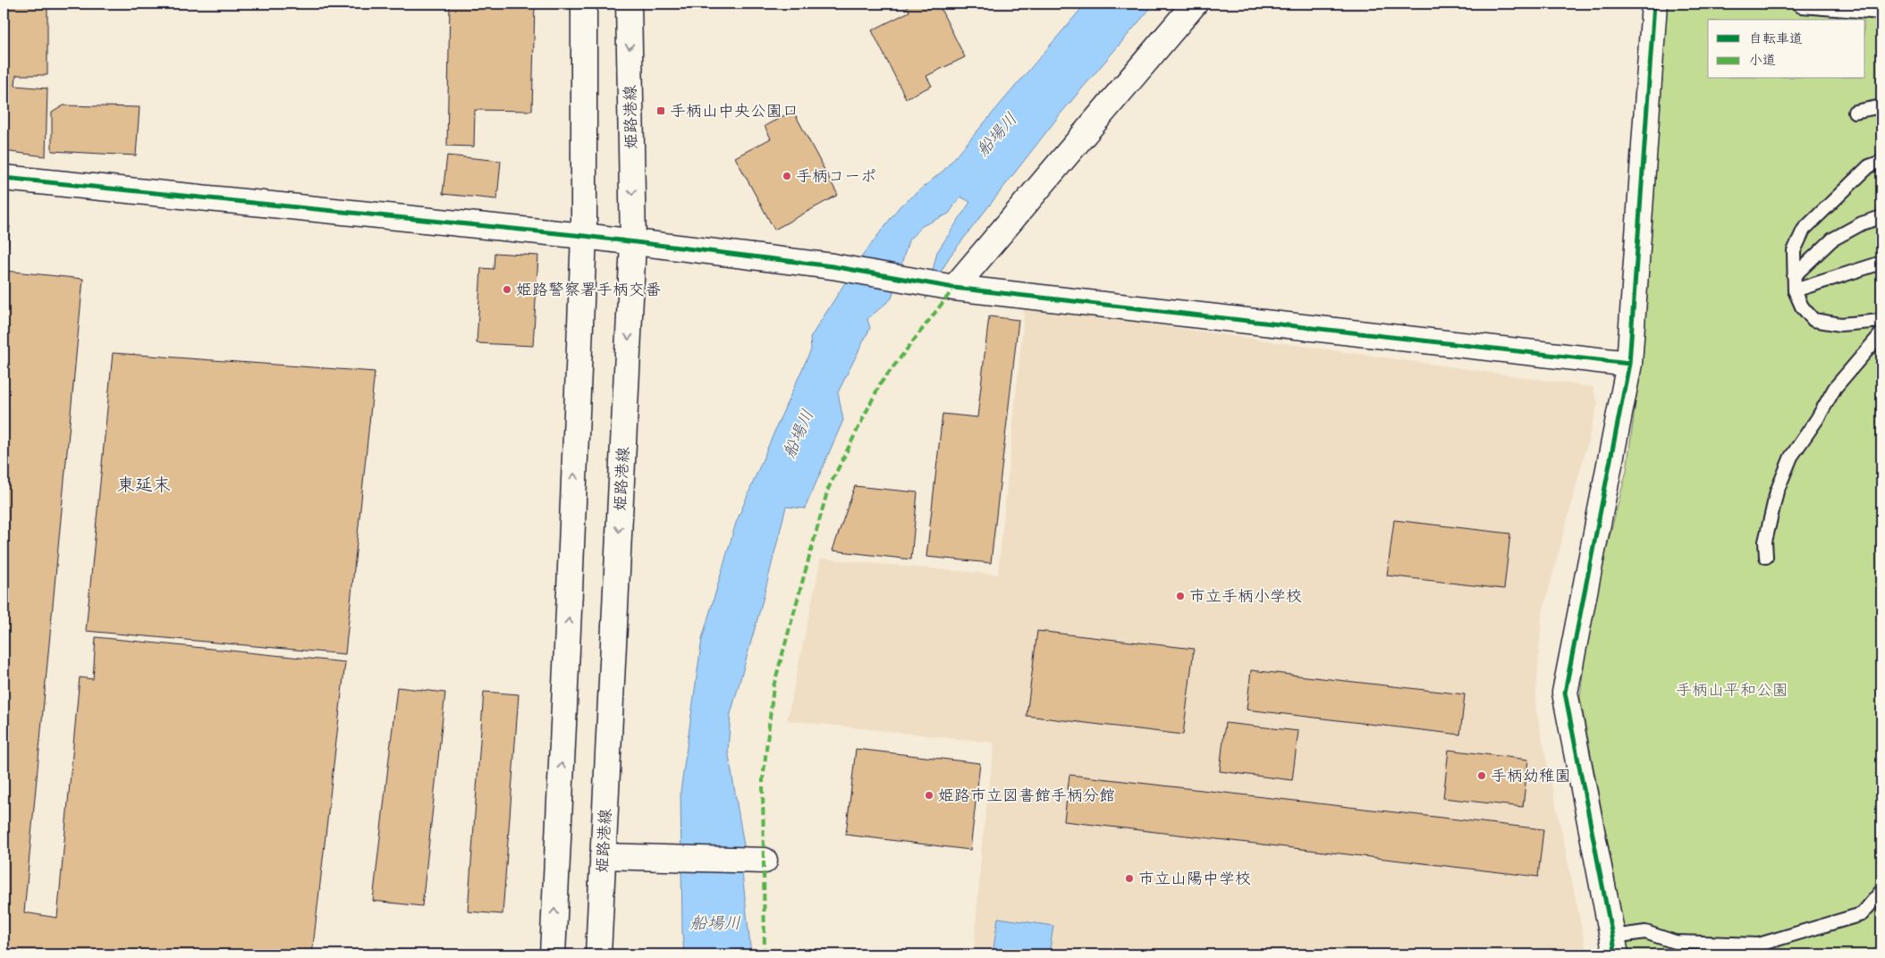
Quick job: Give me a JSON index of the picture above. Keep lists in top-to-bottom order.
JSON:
{
  "streets": {
    "street": ["姫路港線"]
  },
  "districts": ["東延末"],
  "water": ["船場川"],
  "parks": ["手柄山平和公園"],
  "places": {
    "transit": ["手柄山中央公園口"],
    "other": [
      "手柄コーポ",
      "姫路警察署手柄交番",
      "市立手柄小学校",
      "手柄幼稚園",
      "姫路市立図書館手柄分館",
      "市立山陽中学校"
    ]
  },
  "legend": ["自転車道", "小道"]
}
